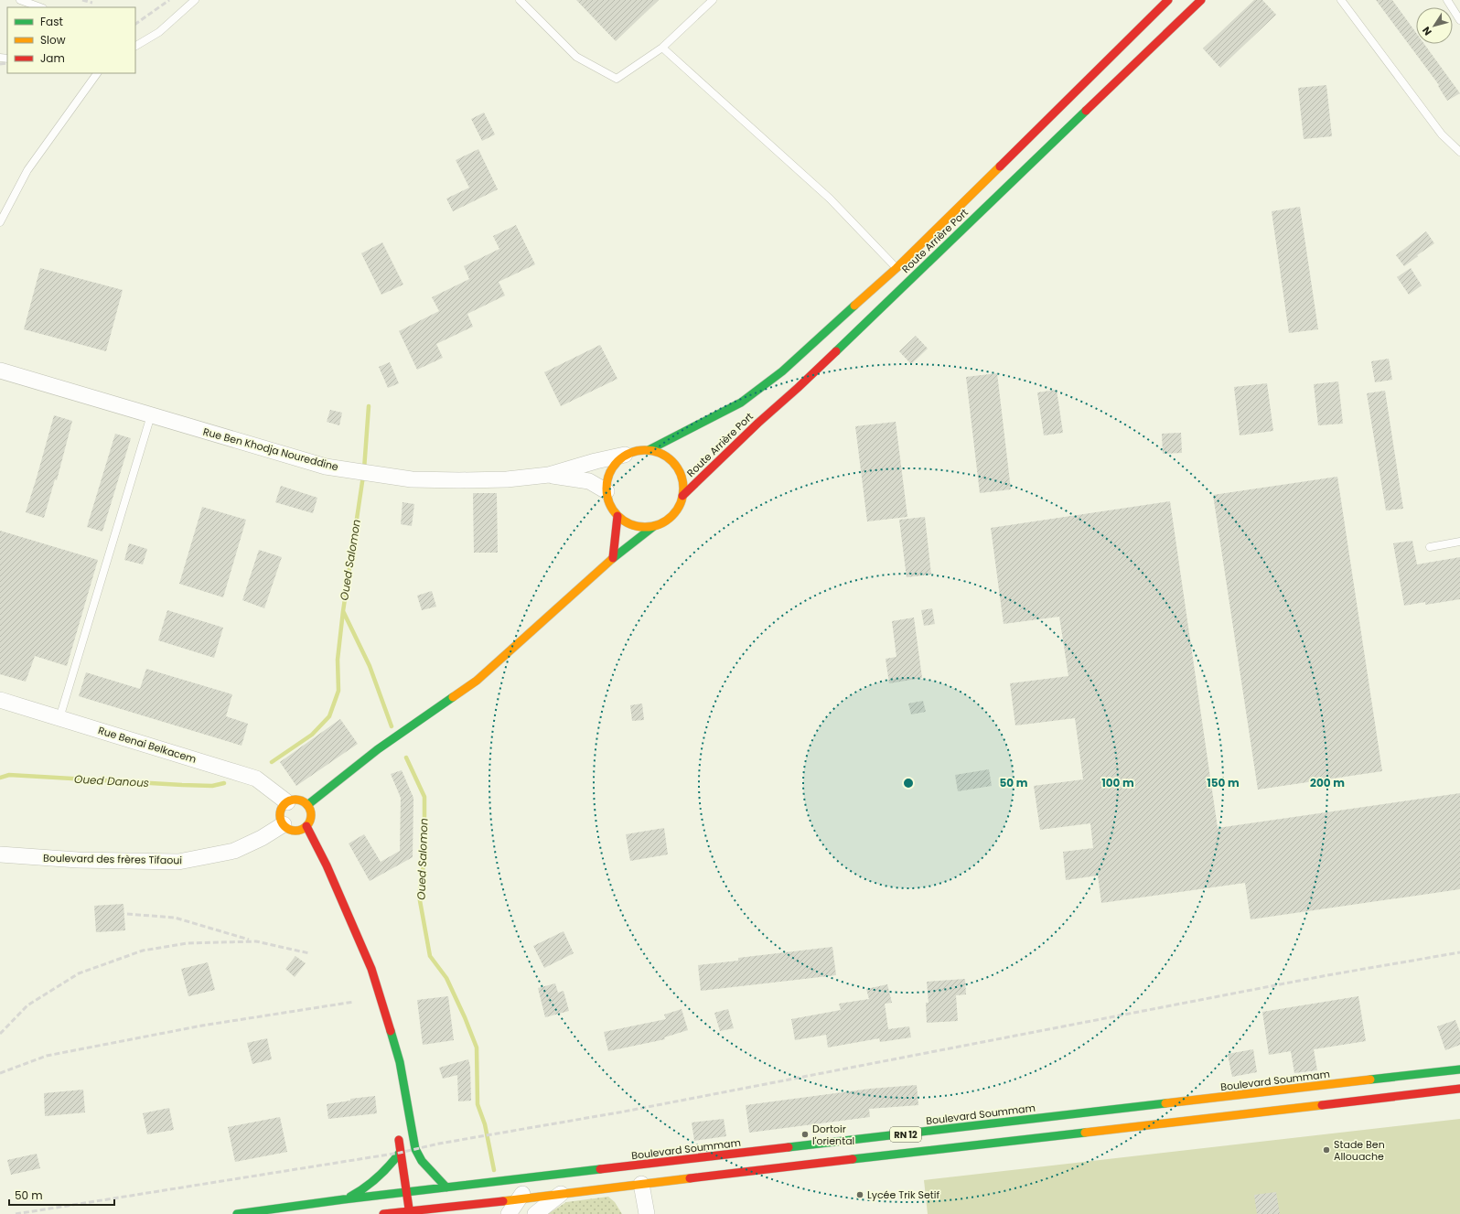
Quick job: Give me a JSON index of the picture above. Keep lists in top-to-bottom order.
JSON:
{
  "streets": {
    "street": [
      "Route Arrière Port",
      "Rue Ben Khodja Noureddine",
      "Rue Benai Belkacem",
      "Boulevard des frères Tifaoui",
      "Boulevard Soummam",
      "RN 12"
    ]
  },
  "crossings": [
    ["Route Arrière Port", "Rue Ben Khodja Noureddine"],
    ["Rue Benai Belkacem", "Boulevard des frères Tifaoui"],
    ["Boulevard Soummam", "RN 12"]
  ],
  "water": ["Oued Salomon", "Oued Danous"],
  "places": ["Dortoir l'oriental", "Stade Ben Allouache", "Lycée Trik Setif"],
  "legend": ["Fast", "Slow", "Jam"],
  "scale_bar": "50 m",
  "north": "bottom left",
  "rings": [
    "50 m",
    "100 m",
    "150 m",
    "200 m"
  ]
}
